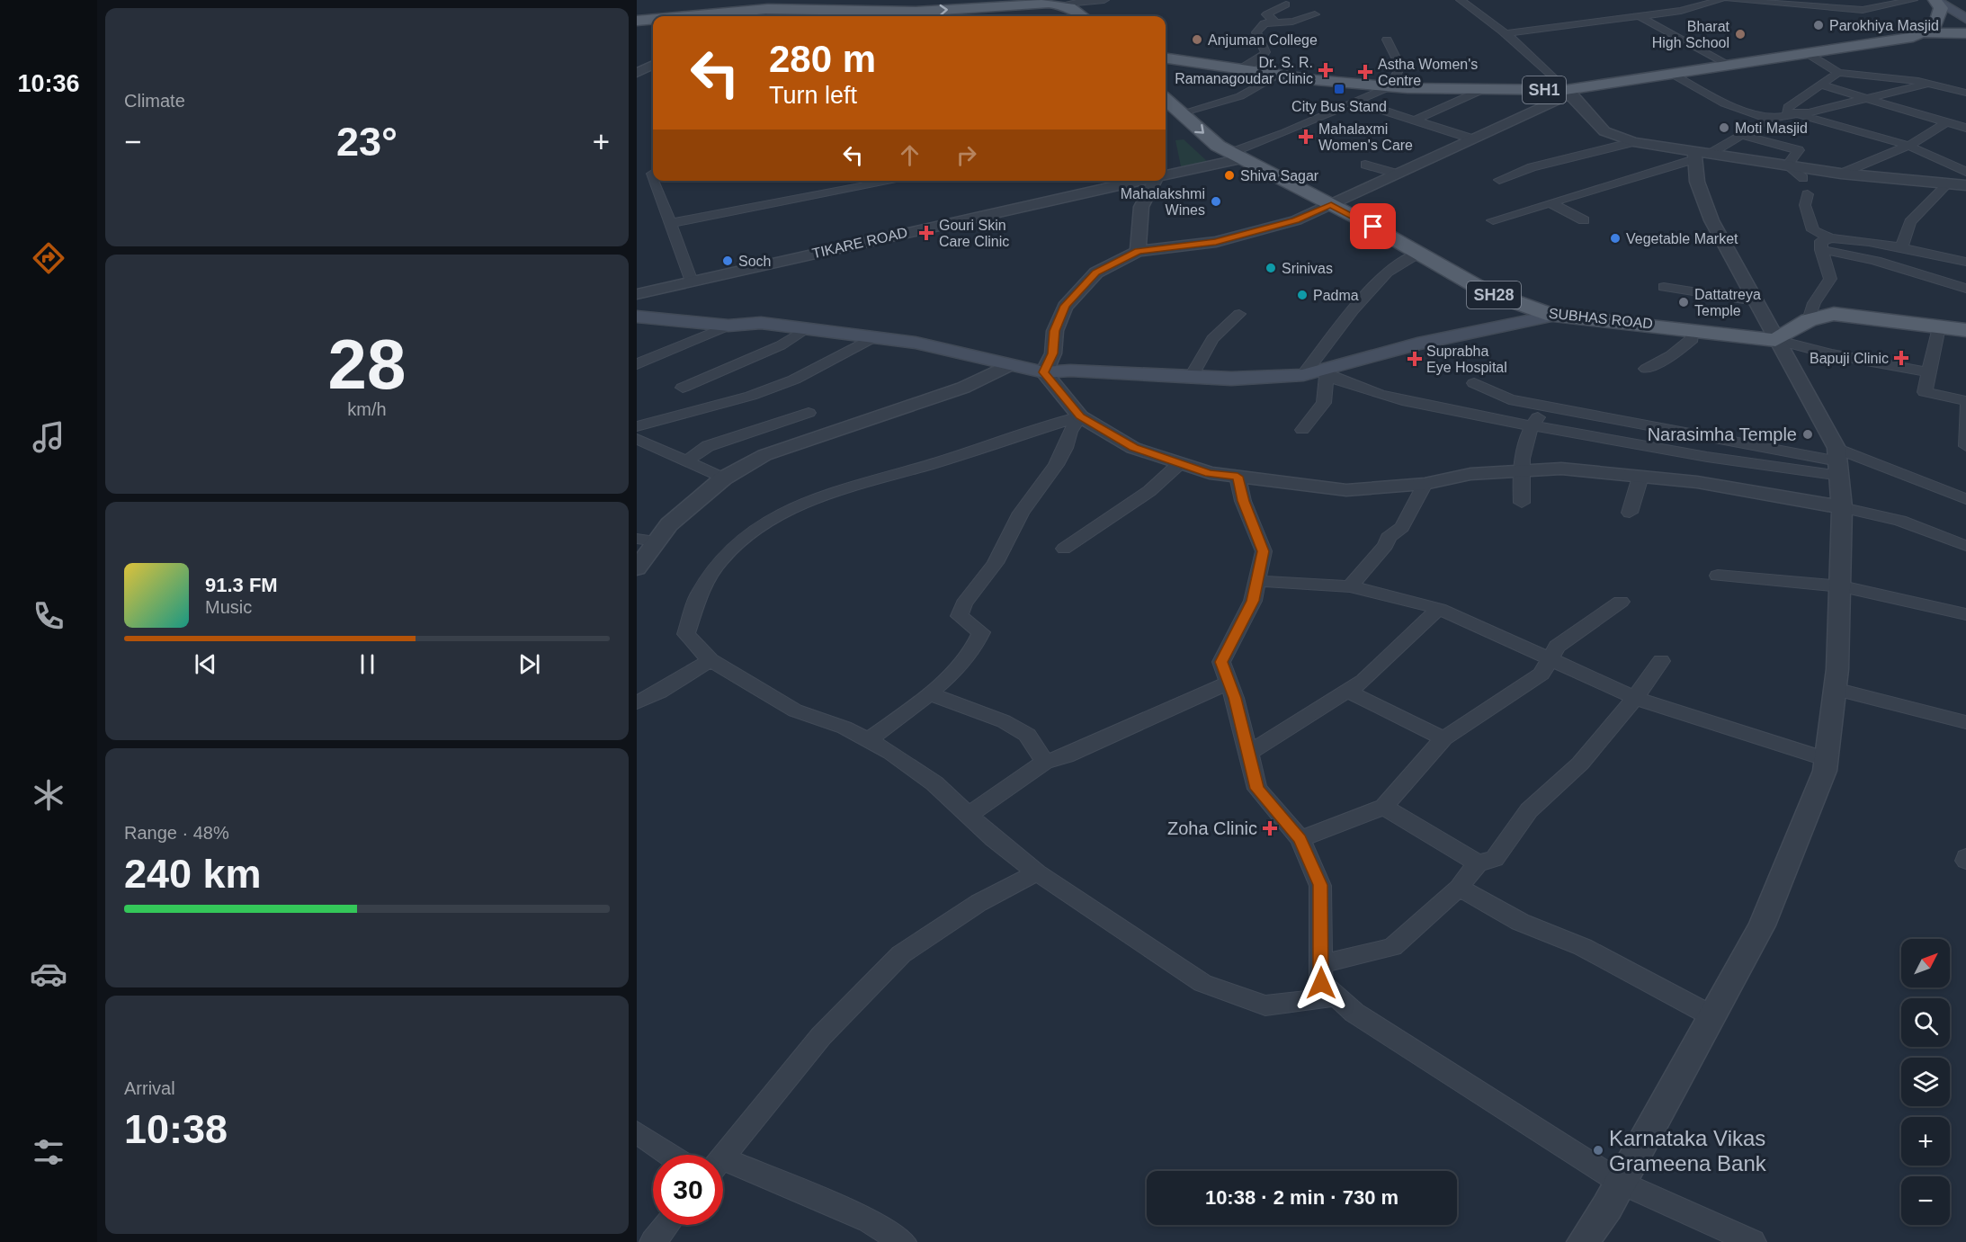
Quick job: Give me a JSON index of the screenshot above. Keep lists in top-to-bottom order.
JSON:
{
  "streets": {
    "main road": ["SH1", "SH28", "SUBHAS ROAD"],
    "street": ["TIKARE ROAD"]
  },
  "crossings": [
    ["TIKARE ROAD", "SUBHAS ROAD"]
  ],
  "places": {
    "other": [
      "Parokhiya Masjid",
      "Bharat High School",
      "Anjuman College",
      "Moti Masjid",
      "Shiva Sagar",
      "Mahalakshmi Wines",
      "Vegetable Market",
      "Soch",
      "Srinivas",
      "Padma",
      "Dattatreya Temple",
      "Narasimha Temple",
      "Karnataka Vikas Grameena Bank"
    ],
    "health": [
      "Dr. S. R. Ramanagoudar Clinic",
      "Astha Women's Centre",
      "Mahalaxmi Women's Care",
      "Gouri Skin Care Clinic",
      "Bapuji Clinic",
      "Suprabha Eye Hospital",
      "Zoha Clinic"
    ],
    "transit": ["City Bus Stand"]
  },
  "north": "top right",
  "page": {
    "tabs": "10:36",
    "tile": [
      "Climate",
      ["28", "km/h"],
      ["Range · 48%", "240 km"],
      ["Arrival", "10:38"]
    ],
    "turn": ["280 m", "Turn left"],
    "heat": ["−", "23°", "+"],
    "song": ["91.3 FM", "Music"],
    "map_buttons": ["+", "−"],
    "limit": "30",
    "trip": "10:38 · 2 min · 730 m"
  }
}
